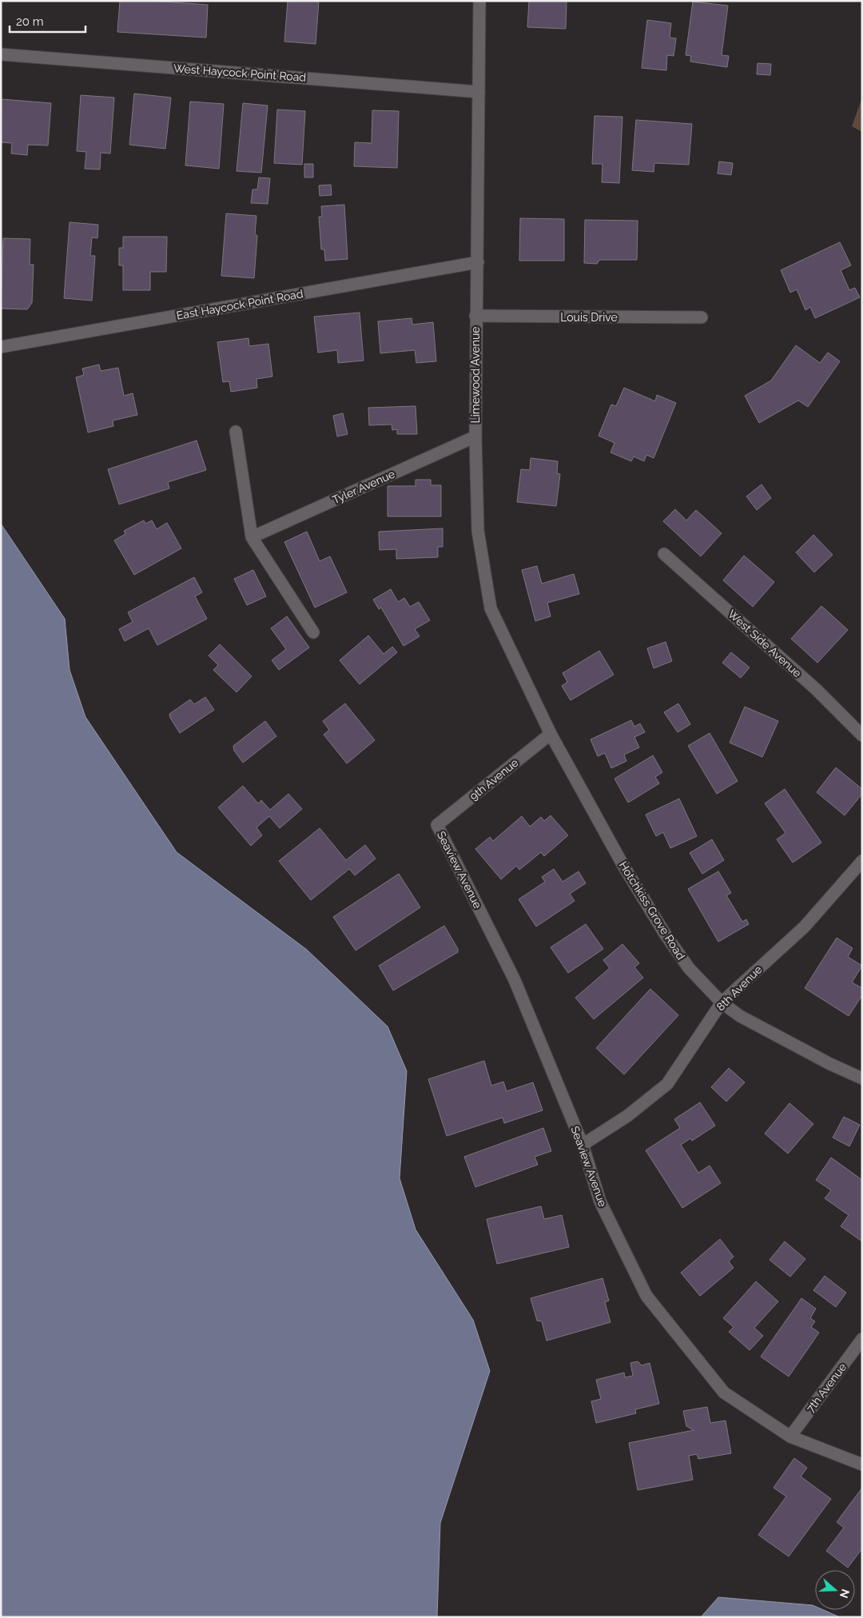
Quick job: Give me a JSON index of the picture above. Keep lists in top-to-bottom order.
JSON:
{
  "streets": {
    "street": [
      "West Haycock Point Road",
      "East Haycock Point Road",
      "Louis Drive",
      "Limewood Avenue",
      "Tyler Avenue",
      "West Side Avenue",
      "9th Avenue",
      "Seaview Avenue",
      "Hotchkiss Grove Road",
      "8th Avenue",
      "7th Avenue"
    ]
  },
  "crossings": [
    ["West Haycock Point Road", "Limewood Avenue"],
    ["East Haycock Point Road", "Limewood Avenue"],
    ["Louis Drive", "Limewood Avenue"],
    ["Limewood Avenue", "Tyler Avenue"],
    ["Limewood Avenue", "9th Avenue"],
    ["Limewood Avenue", "Hotchkiss Grove Road"],
    ["9th Avenue", "Seaview Avenue"],
    ["9th Avenue", "Hotchkiss Grove Road"],
    ["Seaview Avenue", "8th Avenue"],
    ["Seaview Avenue", "7th Avenue"],
    ["Hotchkiss Grove Road", "8th Avenue"]
  ],
  "scale_bar": "20 m",
  "north": "right"
}
